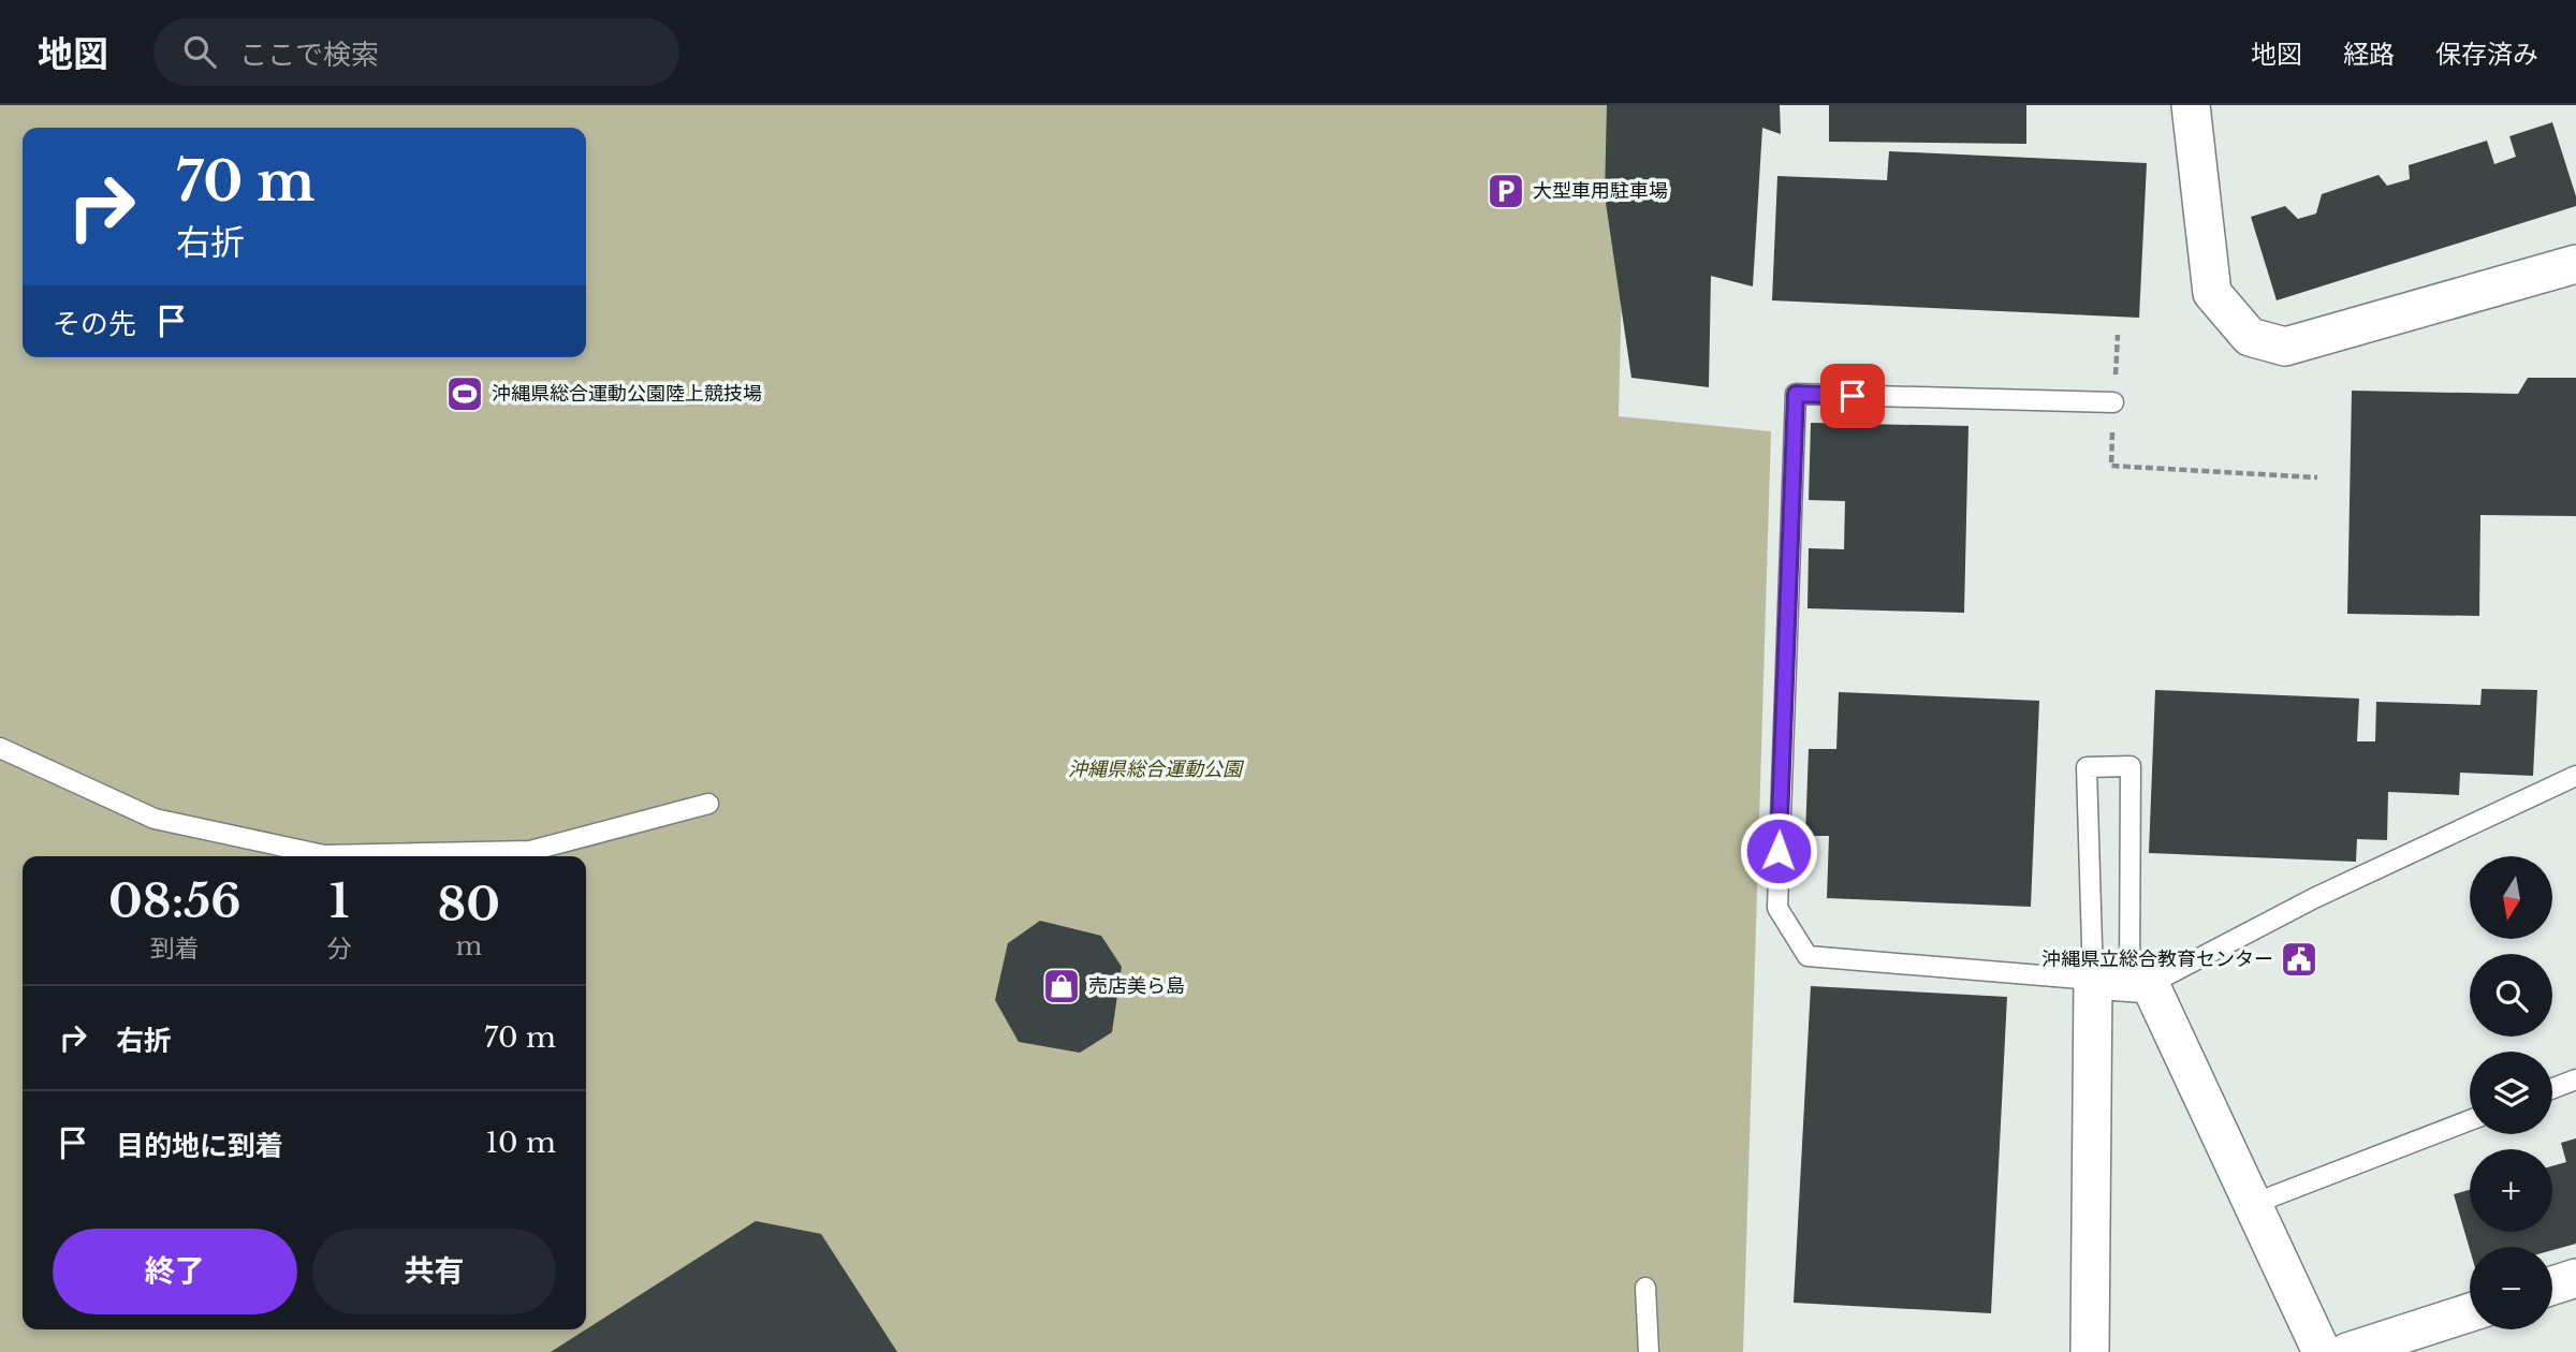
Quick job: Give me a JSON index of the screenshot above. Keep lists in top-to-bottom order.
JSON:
{
  "parks": ["沖縄県総合運動公園"],
  "places": {
    "parking": ["大型車用駐車場"],
    "sports": ["沖縄県総合運動公園陸上競技場"],
    "public building": ["沖縄県立総合教育センター"],
    "shop": ["売店美ら島"]
  },
  "north": "bottom",
  "page": {
    "header": "地図",
    "search": "ここで検索",
    "nav": ["地図", "経路", "保存済み"],
    "turn": ["70 m", "右折"],
    "then": "その先",
    "map_buttons": ["+", "−"],
    "eta": [
      "08:56",
      "到着",
      "1",
      "分",
      "80",
      "m"
    ],
    "list": [
      {
        "name": "右折",
        "value": "70 m"
      },
      {
        "name": "目的地に到着",
        "value": "10 m"
      }
    ],
    "buttons": ["終了", "共有"]
  }
}
